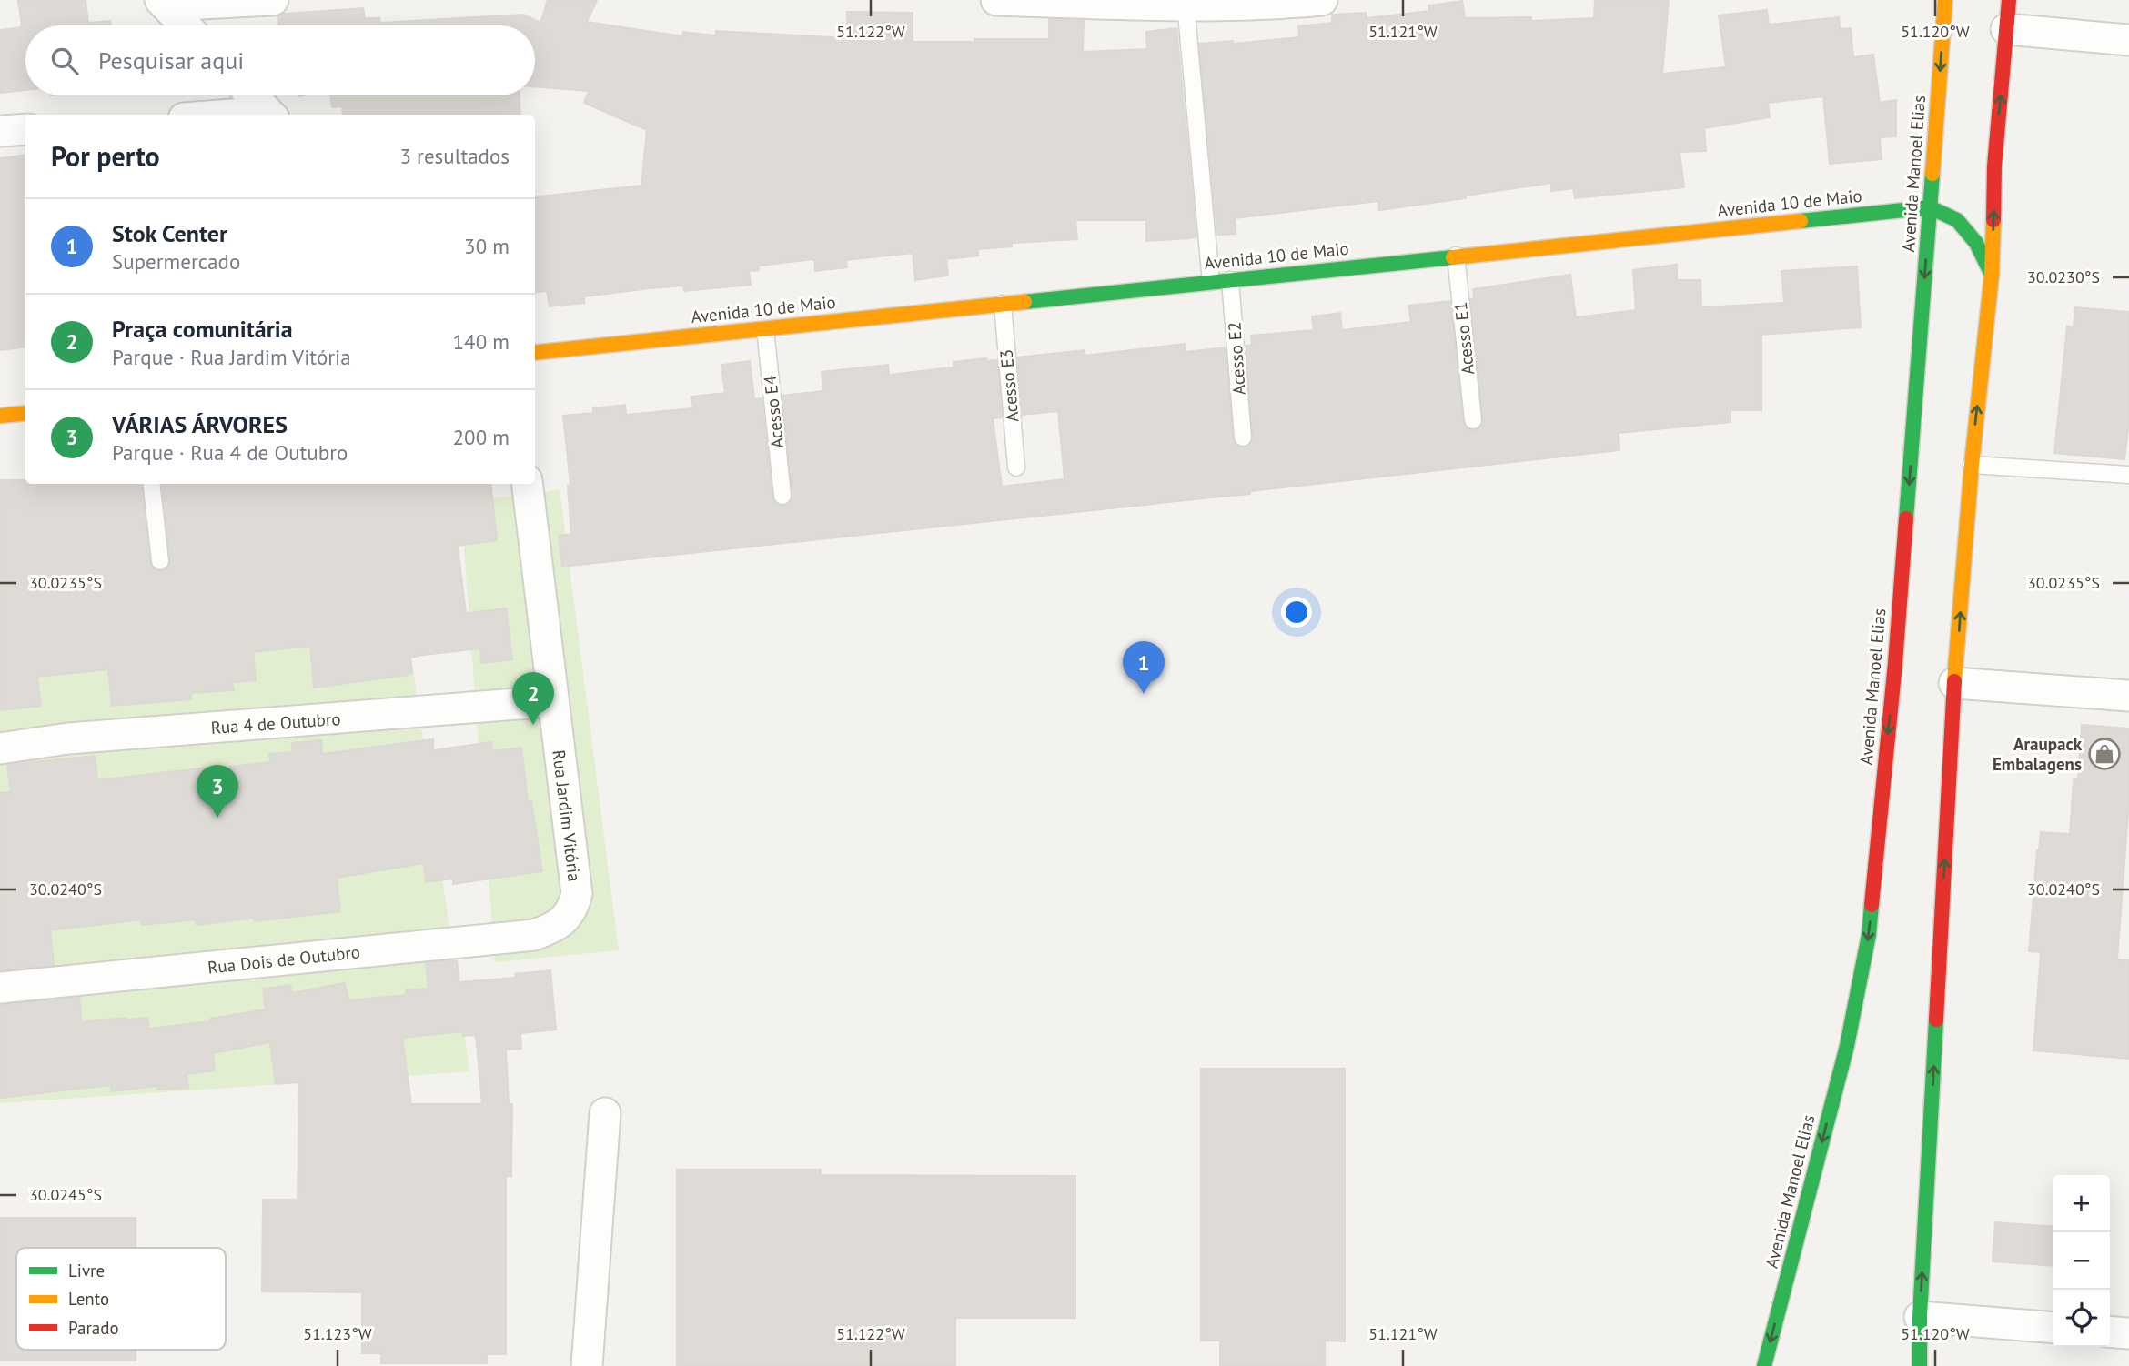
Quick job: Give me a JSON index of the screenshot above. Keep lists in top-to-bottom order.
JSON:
{
  "streets": {
    "main road": ["Avenida Manoel Elias", "Avenida 10 de Maio"],
    "street": ["Rua 4 de Outubro", "Rua Jardim Vitória", "Rua Dois de Outubro"],
    "lane": [
      "Acesso E1",
      "Acesso E2",
      "Acesso E3",
      "Acesso E4"
    ]
  },
  "crossings": [
    ["Avenida Manoel Elias", "Avenida 10 de Maio"],
    ["Avenida 10 de Maio", "Acesso E1"],
    ["Avenida 10 de Maio", "Acesso E2"],
    ["Avenida 10 de Maio", "Acesso E3"],
    ["Avenida 10 de Maio", "Acesso E4"],
    ["Rua 4 de Outubro", "Rua Jardim Vitória"],
    ["Rua Jardim Vitória", "Rua Dois de Outubro"]
  ],
  "places": {
    "shop": ["Araupack Embalagens"]
  },
  "legend": ["Livre", "Lento", "Parado"],
  "page": {
    "search": "Pesquisar aqui",
    "heading": ["Por perto", "3 resultados"],
    "list": [
      {
        "mark": "1",
        "name": "Stok Center",
        "note": "Supermercado",
        "value": "30 m"
      },
      {
        "mark": "2",
        "name": "Praça comunitária",
        "note": "Parque · Rua Jardim Vitória",
        "value": "140 m"
      },
      {
        "mark": "3",
        "name": "VÁRIAS ÁRVORES",
        "note": "Parque · Rua 4 de Outubro",
        "value": "200 m"
      }
    ],
    "pins": ["1", "2", "3"],
    "map_buttons": ["+", "−"]
  },
  "coordinates": [
    "51.122°W",
    "51.121°W",
    "51.120°W",
    "30.0230°S",
    "30.0235°S",
    "30.0240°S",
    "30.0245°S",
    "51.123°W"
  ]
}
